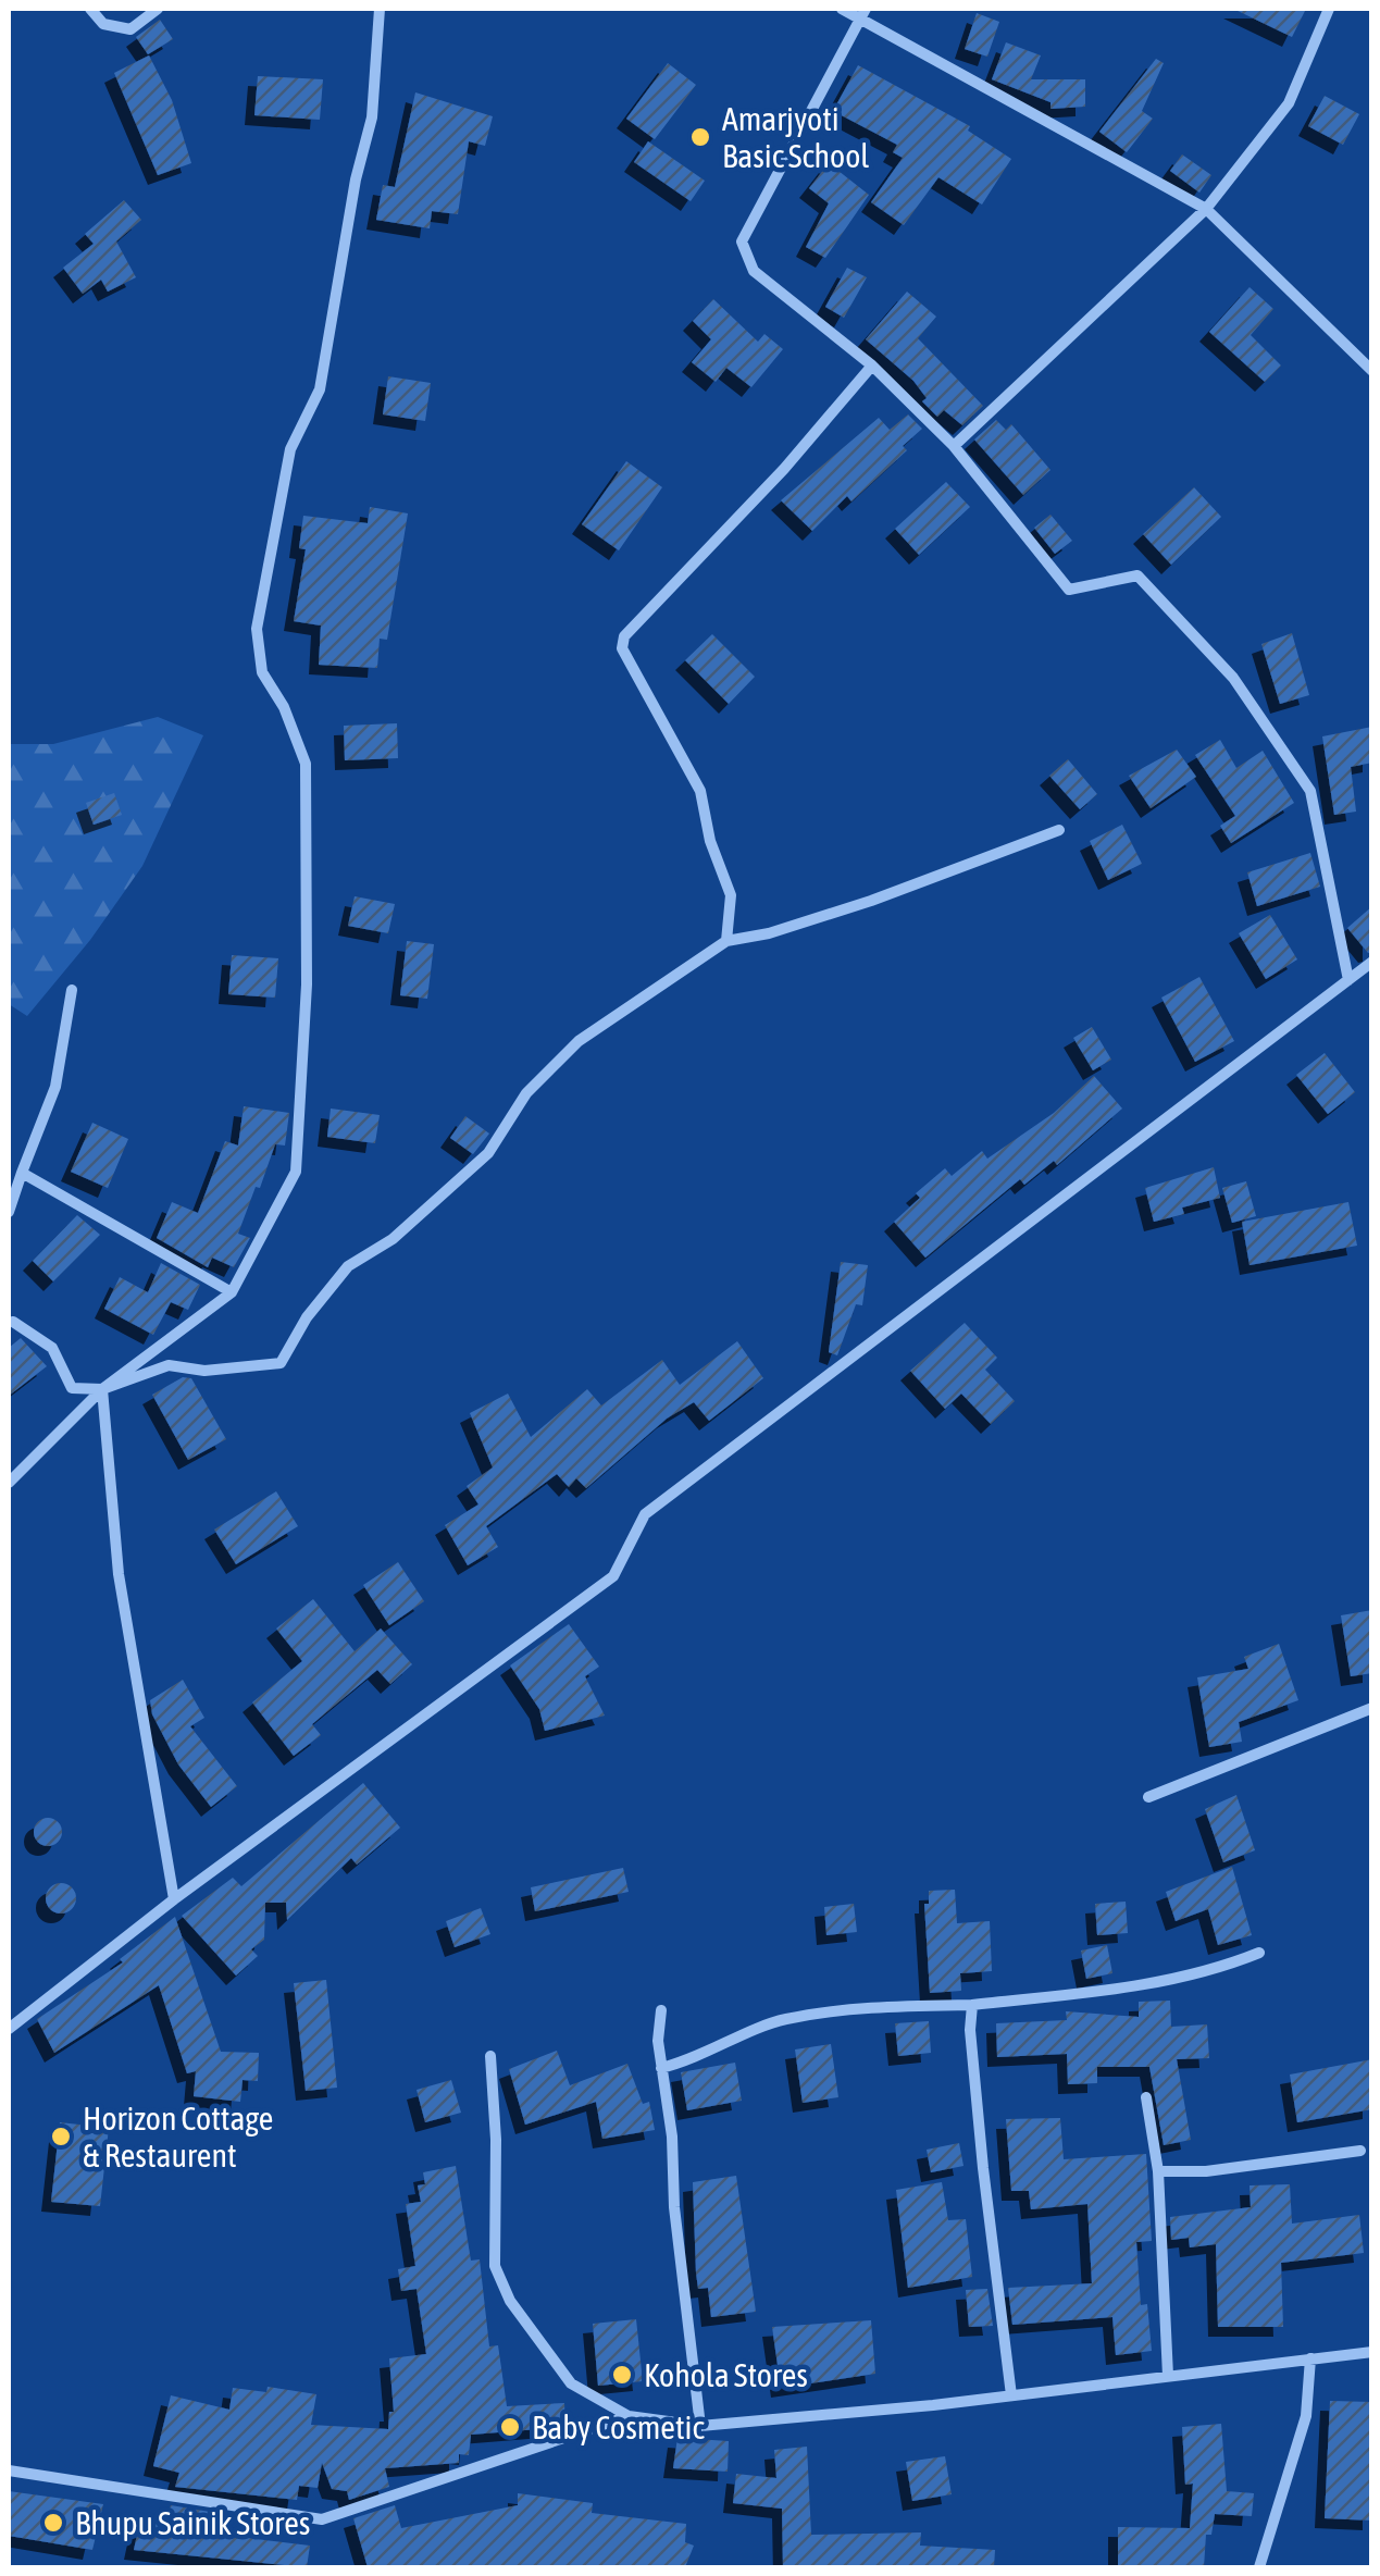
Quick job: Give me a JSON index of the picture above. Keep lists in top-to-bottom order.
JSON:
{
  "places": [
    "Amarjyoti Basic School",
    "Horizon Cottage & Restaurent",
    "Kohola Stores",
    "Baby Cosmetic",
    "Bhupu Sainik Stores"
  ]
}
